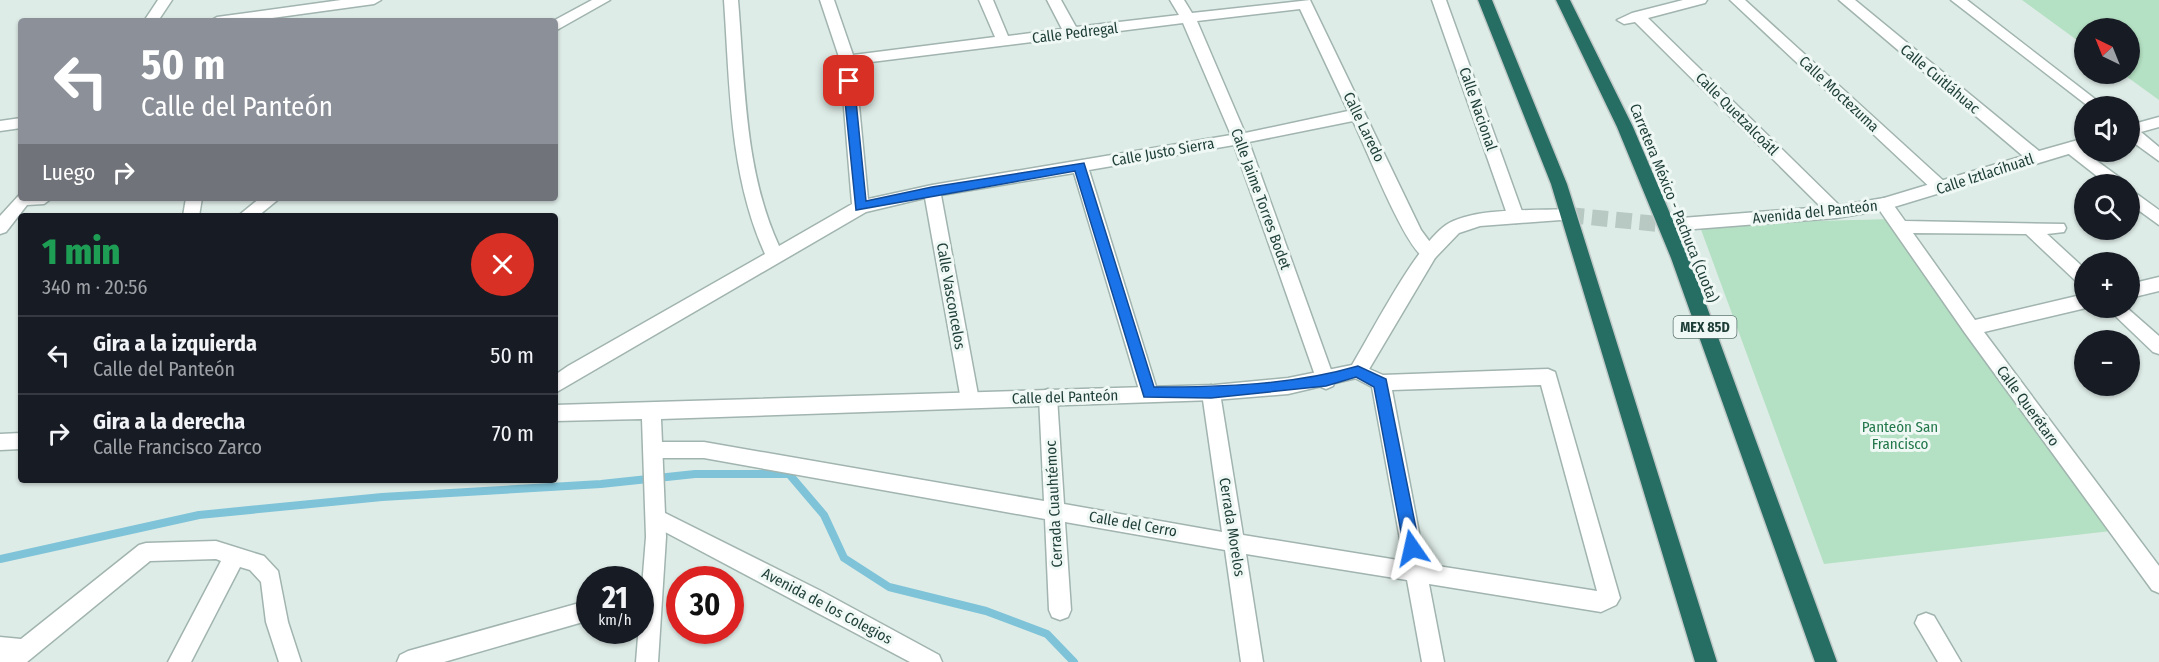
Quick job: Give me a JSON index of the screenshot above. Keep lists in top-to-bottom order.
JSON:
{
  "streets": {
    "highway": ["Carretera México - Pachuca (Cuota)", "MEX 85D"],
    "street": [
      "Calle Pedregal",
      "Calle Cuitláhuac",
      "Calle Moctezuma",
      "Calle Nacional",
      "Calle Quetzalcoátl",
      "Calle Laredo",
      "Calle Justo Sierra",
      "Calle Iztlacíhuatl",
      "Calle Jaime Torres Bodet",
      "Avenida del Panteón",
      "Calle Vasconcelos",
      "Calle del Panteón",
      "Calle Querétaro",
      "Cerrada Cuauhtémoc",
      "Calle del Cerro",
      "Cerrada Morelos",
      "Avenida de los Colegios"
    ]
  },
  "crossings": [
    ["Calle Pedregal", "Calle Laredo"],
    ["Calle Pedregal", "Calle Jaime Torres Bodet"],
    ["Calle Cuitláhuac", "Calle Iztlacíhuatl"],
    ["Calle Moctezuma", "Calle Iztlacíhuatl"],
    ["Calle Quetzalcoátl", "Avenida del Panteón"],
    ["Calle Laredo", "Calle Justo Sierra"],
    ["Calle Justo Sierra", "Calle Jaime Torres Bodet"],
    ["Calle Justo Sierra", "Calle Vasconcelos"],
    ["Calle Iztlacíhuatl", "Avenida del Panteón"],
    ["Calle Jaime Torres Bodet", "Calle del Panteón"],
    ["Avenida del Panteón", "Calle Querétaro"],
    ["Calle Vasconcelos", "Calle del Panteón"],
    ["Calle del Panteón", "Cerrada Cuauhtémoc"],
    ["Calle del Panteón", "Cerrada Morelos"],
    ["Cerrada Cuauhtémoc", "Calle del Cerro"],
    ["Calle del Cerro", "Cerrada Morelos"]
  ],
  "parks": ["Panteón San Francisco"],
  "north": "top left",
  "page": {
    "map_buttons": ["+", "−"],
    "turn": ["50 m", "Calle del Panteón"],
    "then": "Luego",
    "heading": ["1 min", "340 m · 20:56"],
    "list": [
      {
        "name": "Gira a la izquierda",
        "note": "Calle del Panteón",
        "value": "50 m"
      },
      {
        "name": "Gira a la derecha",
        "note": "Calle Francisco Zarco",
        "value": "70 m"
      }
    ],
    "speed": "21 km/h",
    "limit": "30"
  }
}
